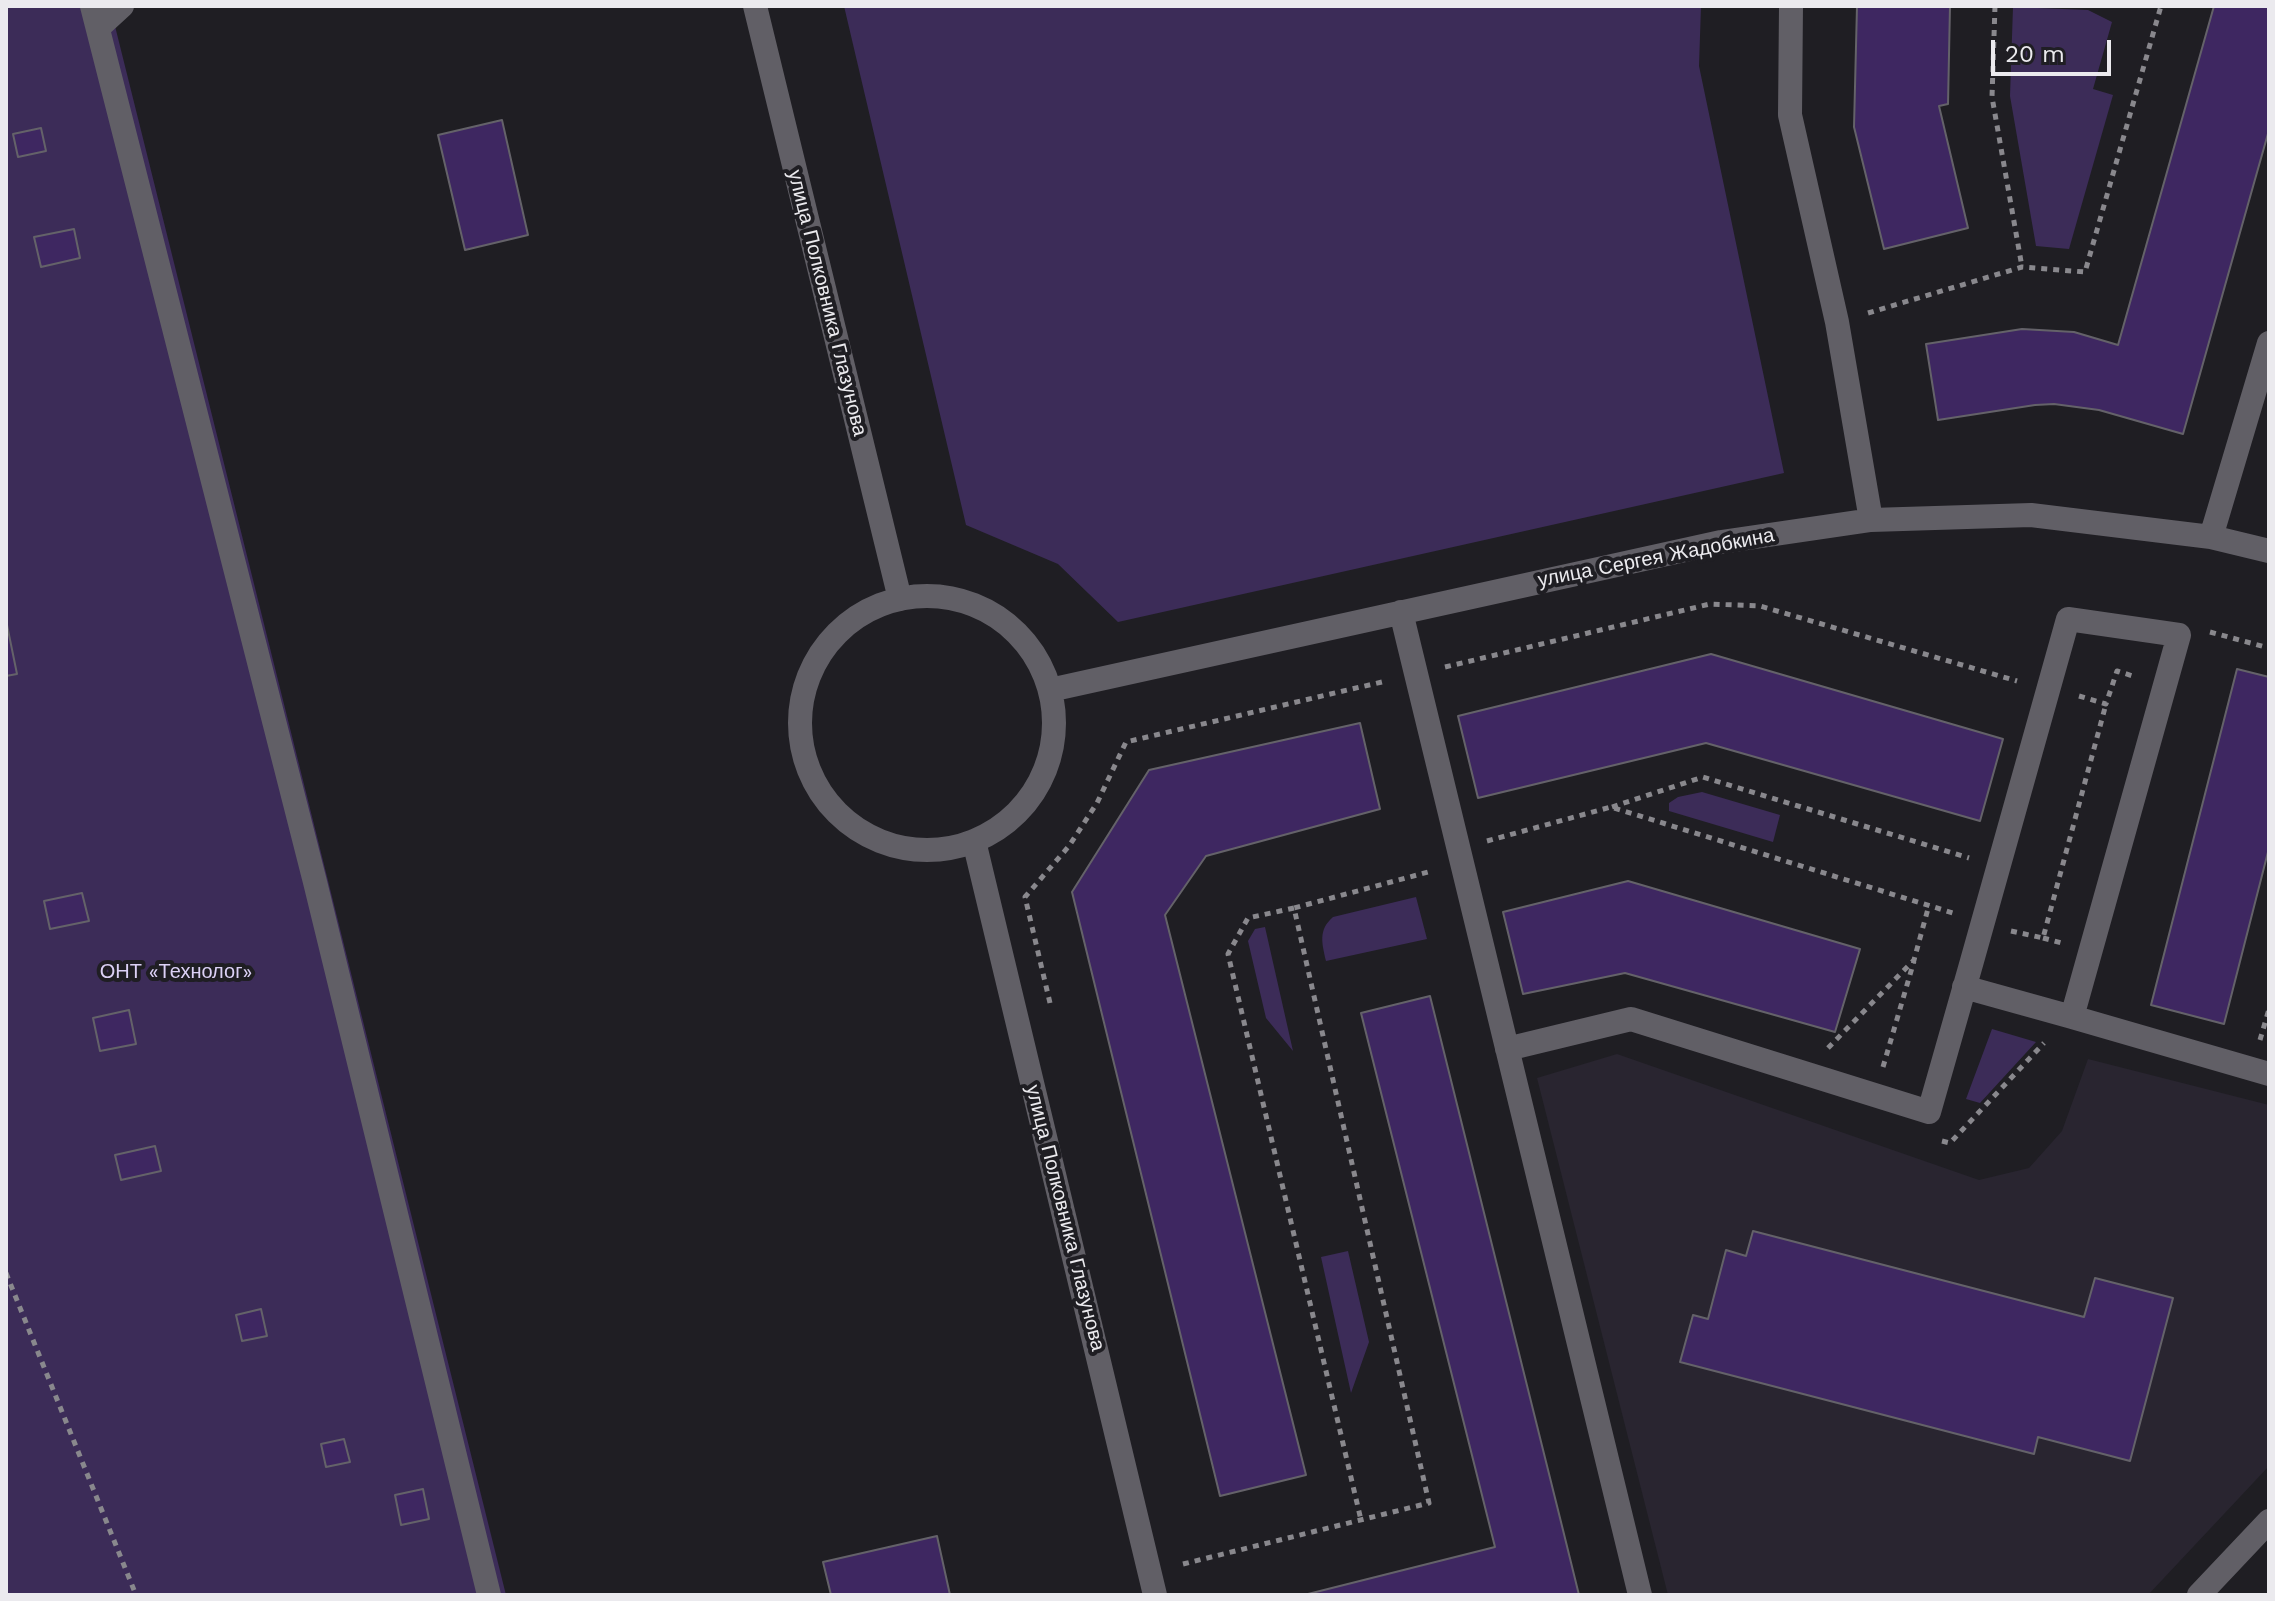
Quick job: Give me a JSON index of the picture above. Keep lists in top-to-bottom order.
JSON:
{
  "streets": {
    "street": ["улица Полковника Глазунова", "улица Сергея Жадобкина"]
  },
  "crossings": [
    ["улица Полковника Глазунова", "улица Сергея Жадобкина"]
  ],
  "parks": ["ОНТ «Технолог»"],
  "scale_bar": "20 m"
}
